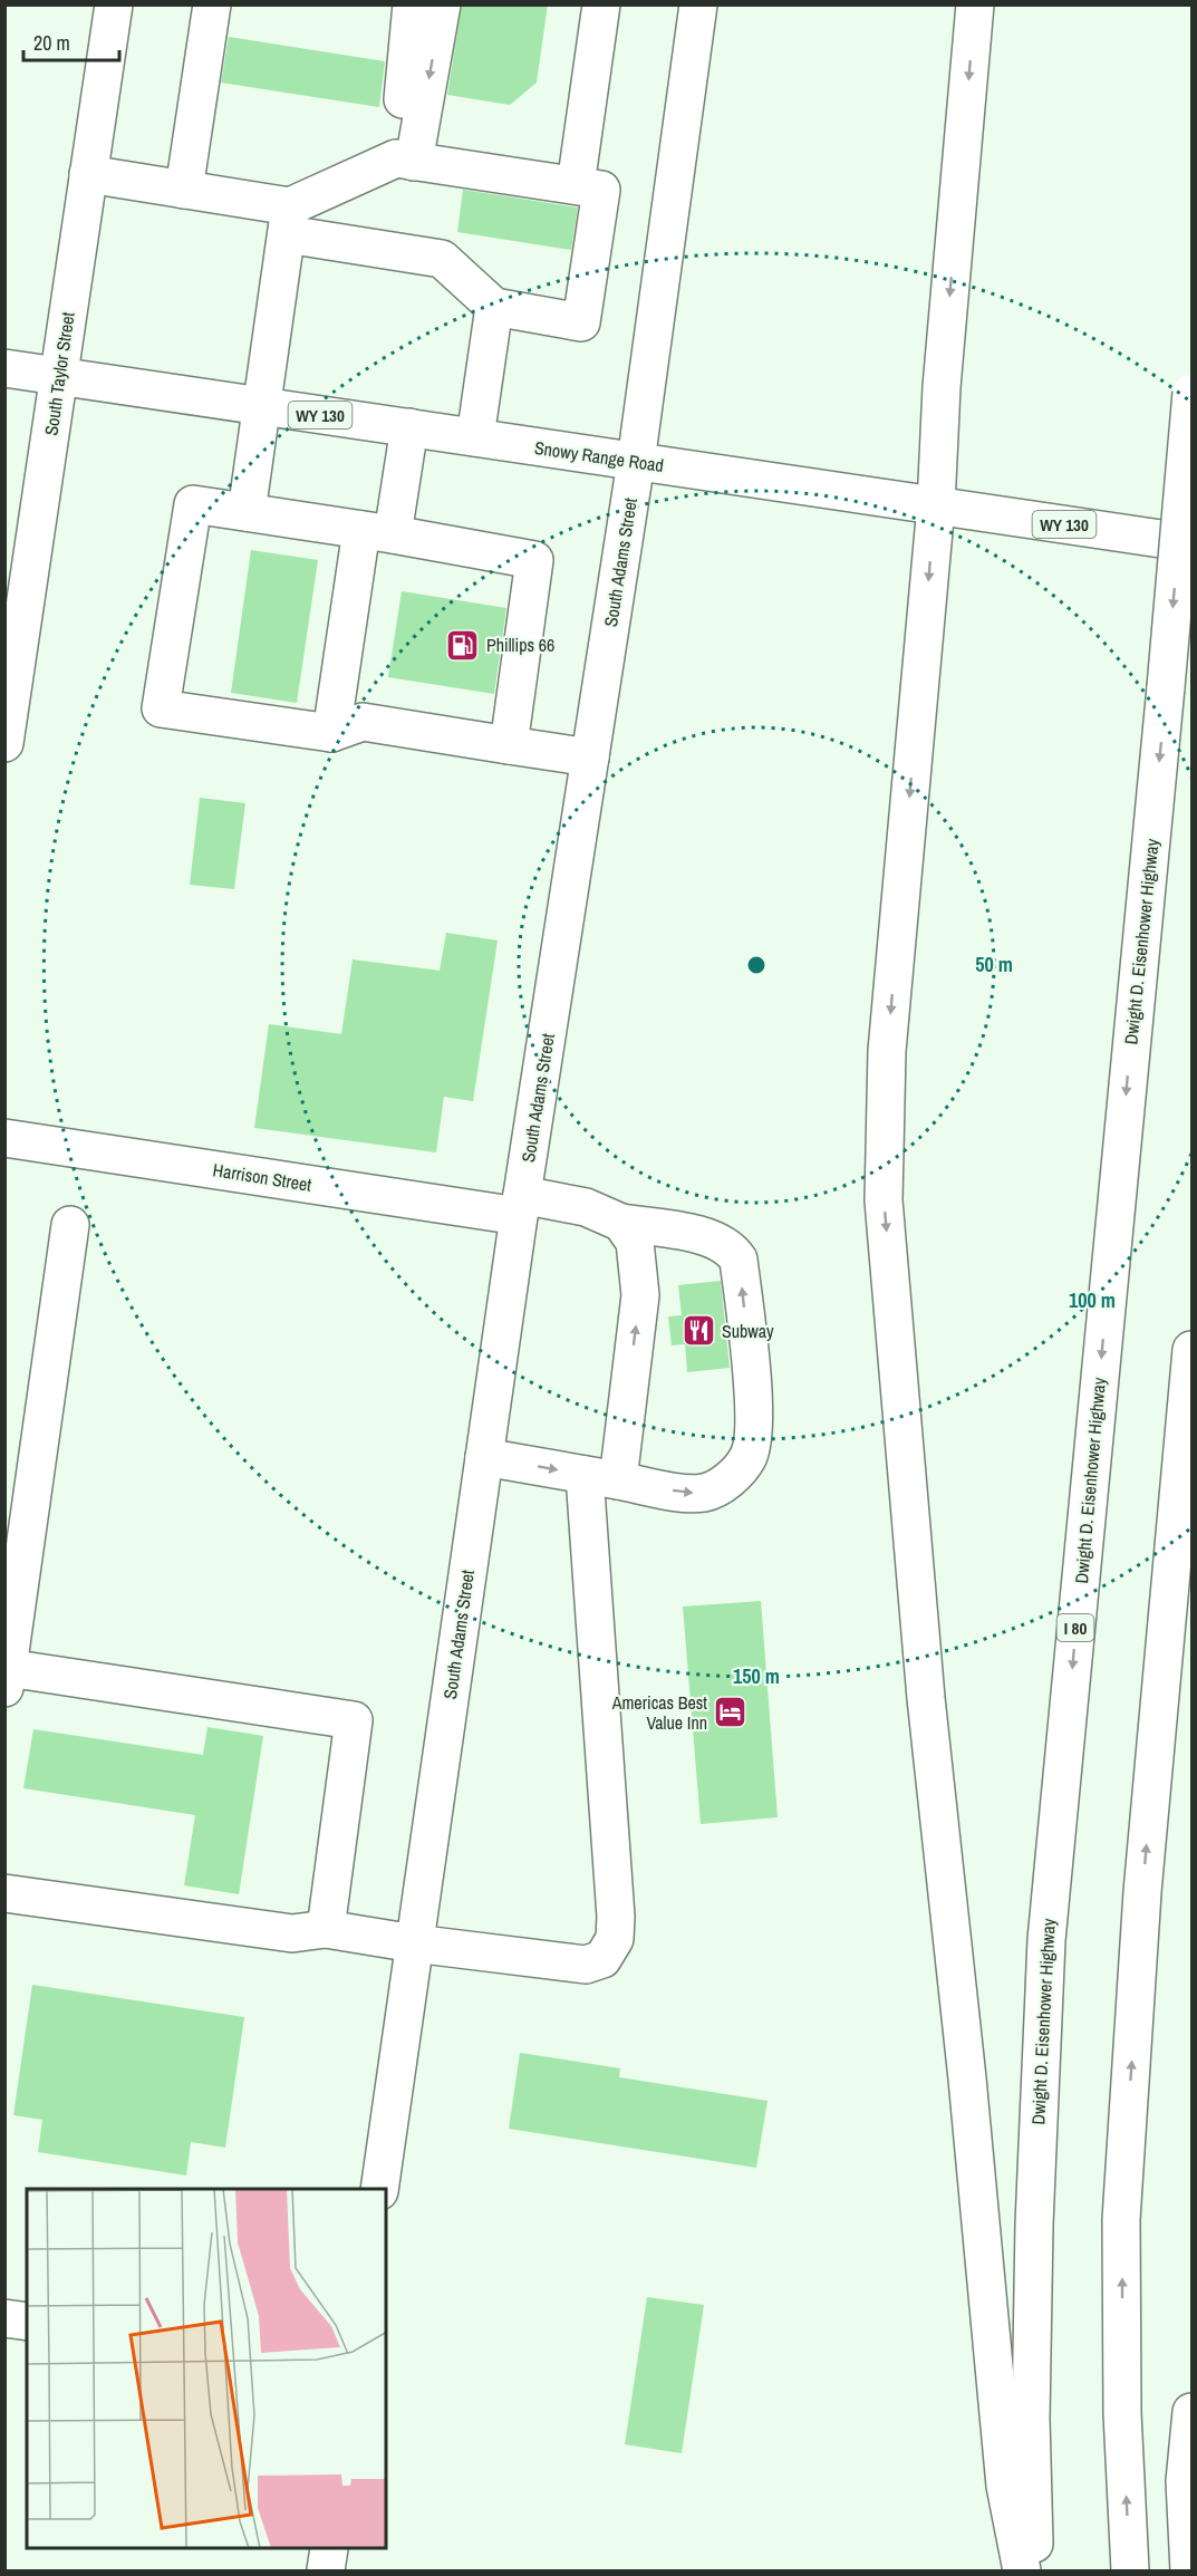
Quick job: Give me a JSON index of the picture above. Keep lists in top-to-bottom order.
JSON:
{
  "streets": {
    "main road": [
      "South Taylor Street",
      "WY 130",
      "Snowy Range Road",
      "South Adams Street",
      "Dwight D. Eisenhower Highway",
      "Harrison Street",
      "I 80"
    ]
  },
  "crossings": [
    ["South Taylor Street", "Snowy Range Road"],
    ["Snowy Range Road", "South Adams Street"],
    ["South Adams Street", "Harrison Street"]
  ],
  "places": {
    "fuel station": ["Phillips 66"],
    "restaurant": ["Subway"],
    "hotel": ["Americas Best Value Inn"]
  },
  "scale_bar": "20 m",
  "rings": ["50 m", "100 m", "150 m"]
}
